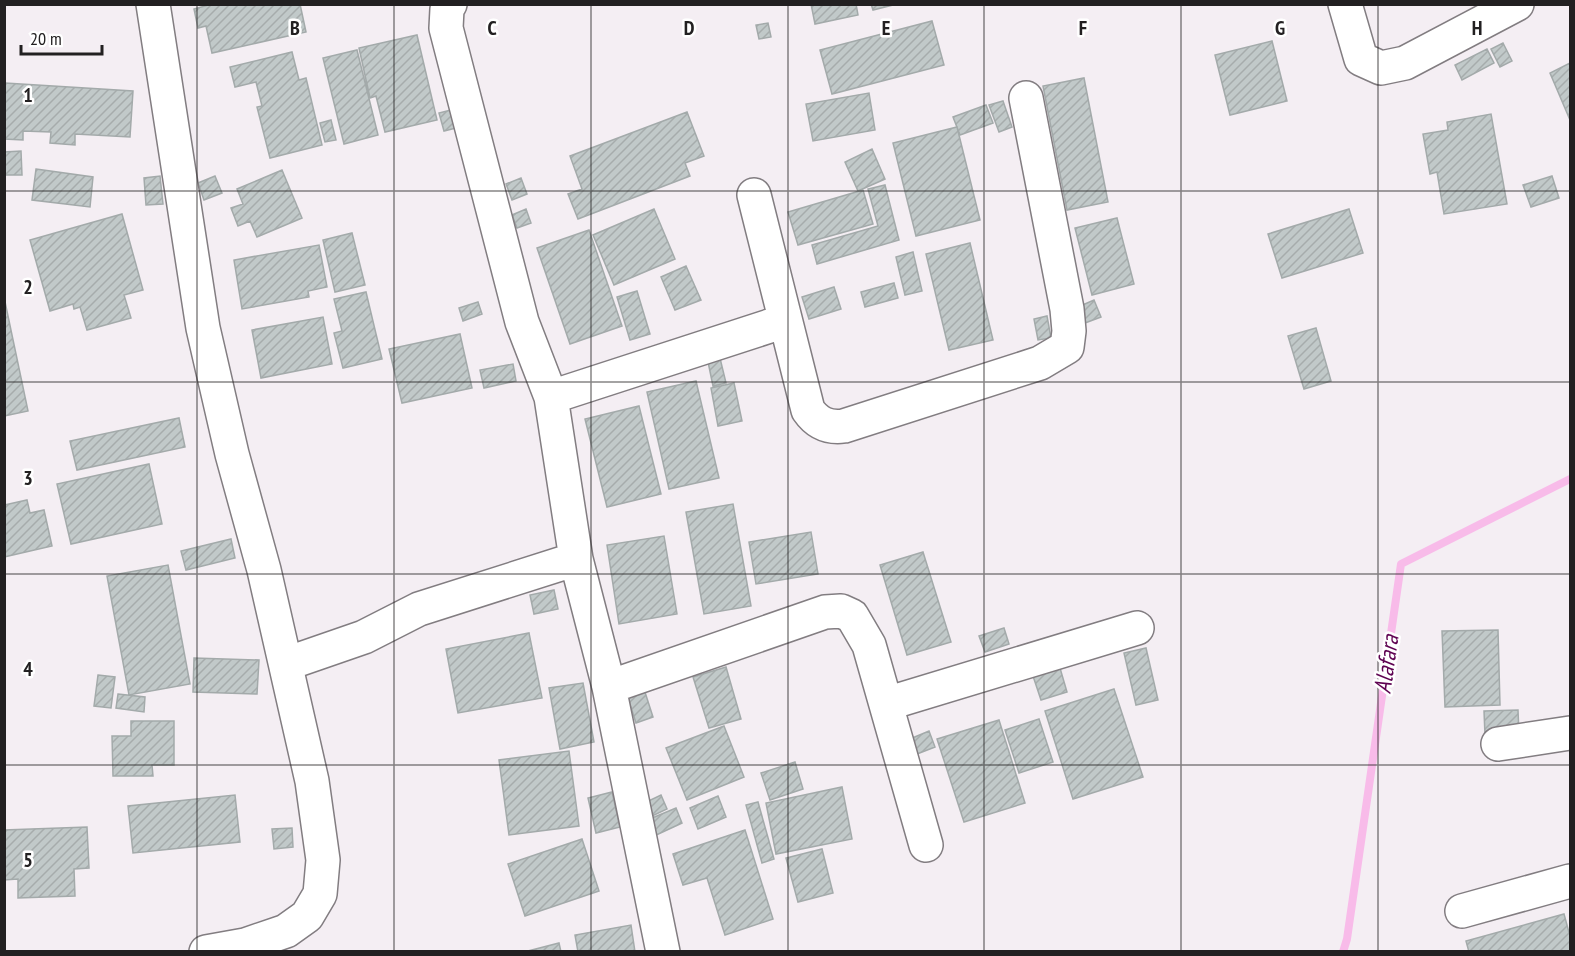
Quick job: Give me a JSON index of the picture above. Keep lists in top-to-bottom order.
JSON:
{
  "water": ["Alafara"],
  "scale_bar": "20 m",
  "grid": {
    "columns": [
      "B",
      "C",
      "D",
      "E",
      "F",
      "G",
      "H"
    ],
    "rows": [
      "1",
      "2",
      "3",
      "4",
      "5"
    ]
  }
}
